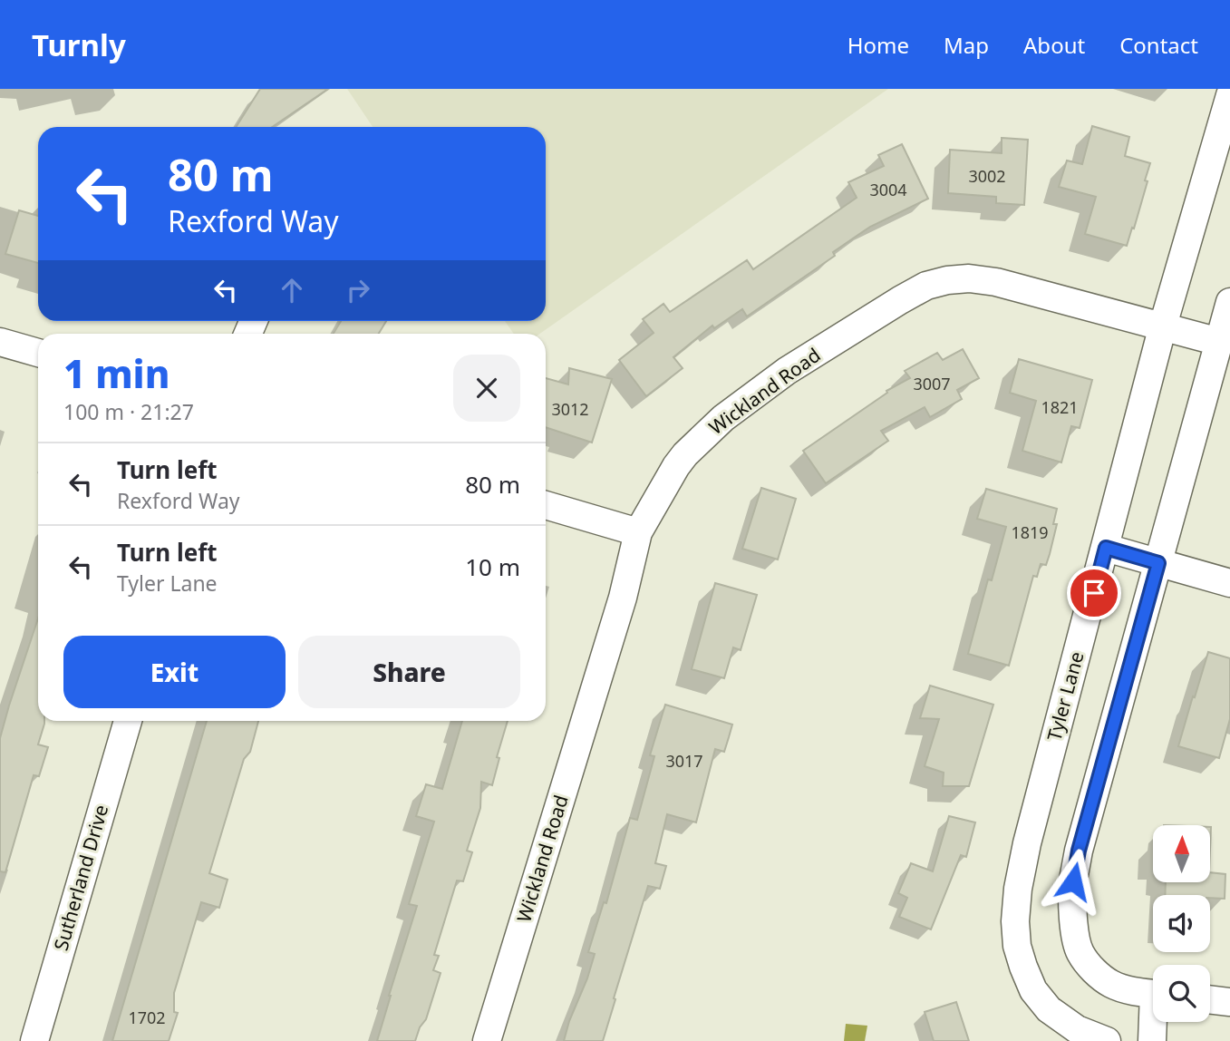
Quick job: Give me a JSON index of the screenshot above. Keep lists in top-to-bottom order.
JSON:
{
  "streets": {
    "street": ["Wickland Road", "Tyler Lane", "Sutherland Drive"]
  },
  "crossings": [
    ["Wickland Road", "Tyler Lane"]
  ],
  "house_numbers": [
    "3002",
    "3004",
    "3007",
    "1821",
    "3012",
    "1819",
    "3017",
    "1702"
  ],
  "north": "top",
  "page": {
    "header": "Turnly",
    "nav": [
      "Home",
      "Map",
      "About",
      "Contact"
    ],
    "turn": ["80 m", "Rexford Way"],
    "heading": ["1 min", "100 m · 21:27"],
    "list": [
      {
        "name": "Turn left",
        "note": "Rexford Way",
        "value": "80 m"
      },
      {
        "name": "Turn left",
        "note": "Tyler Lane",
        "value": "10 m"
      }
    ],
    "buttons": ["Exit", "Share"]
  }
}
